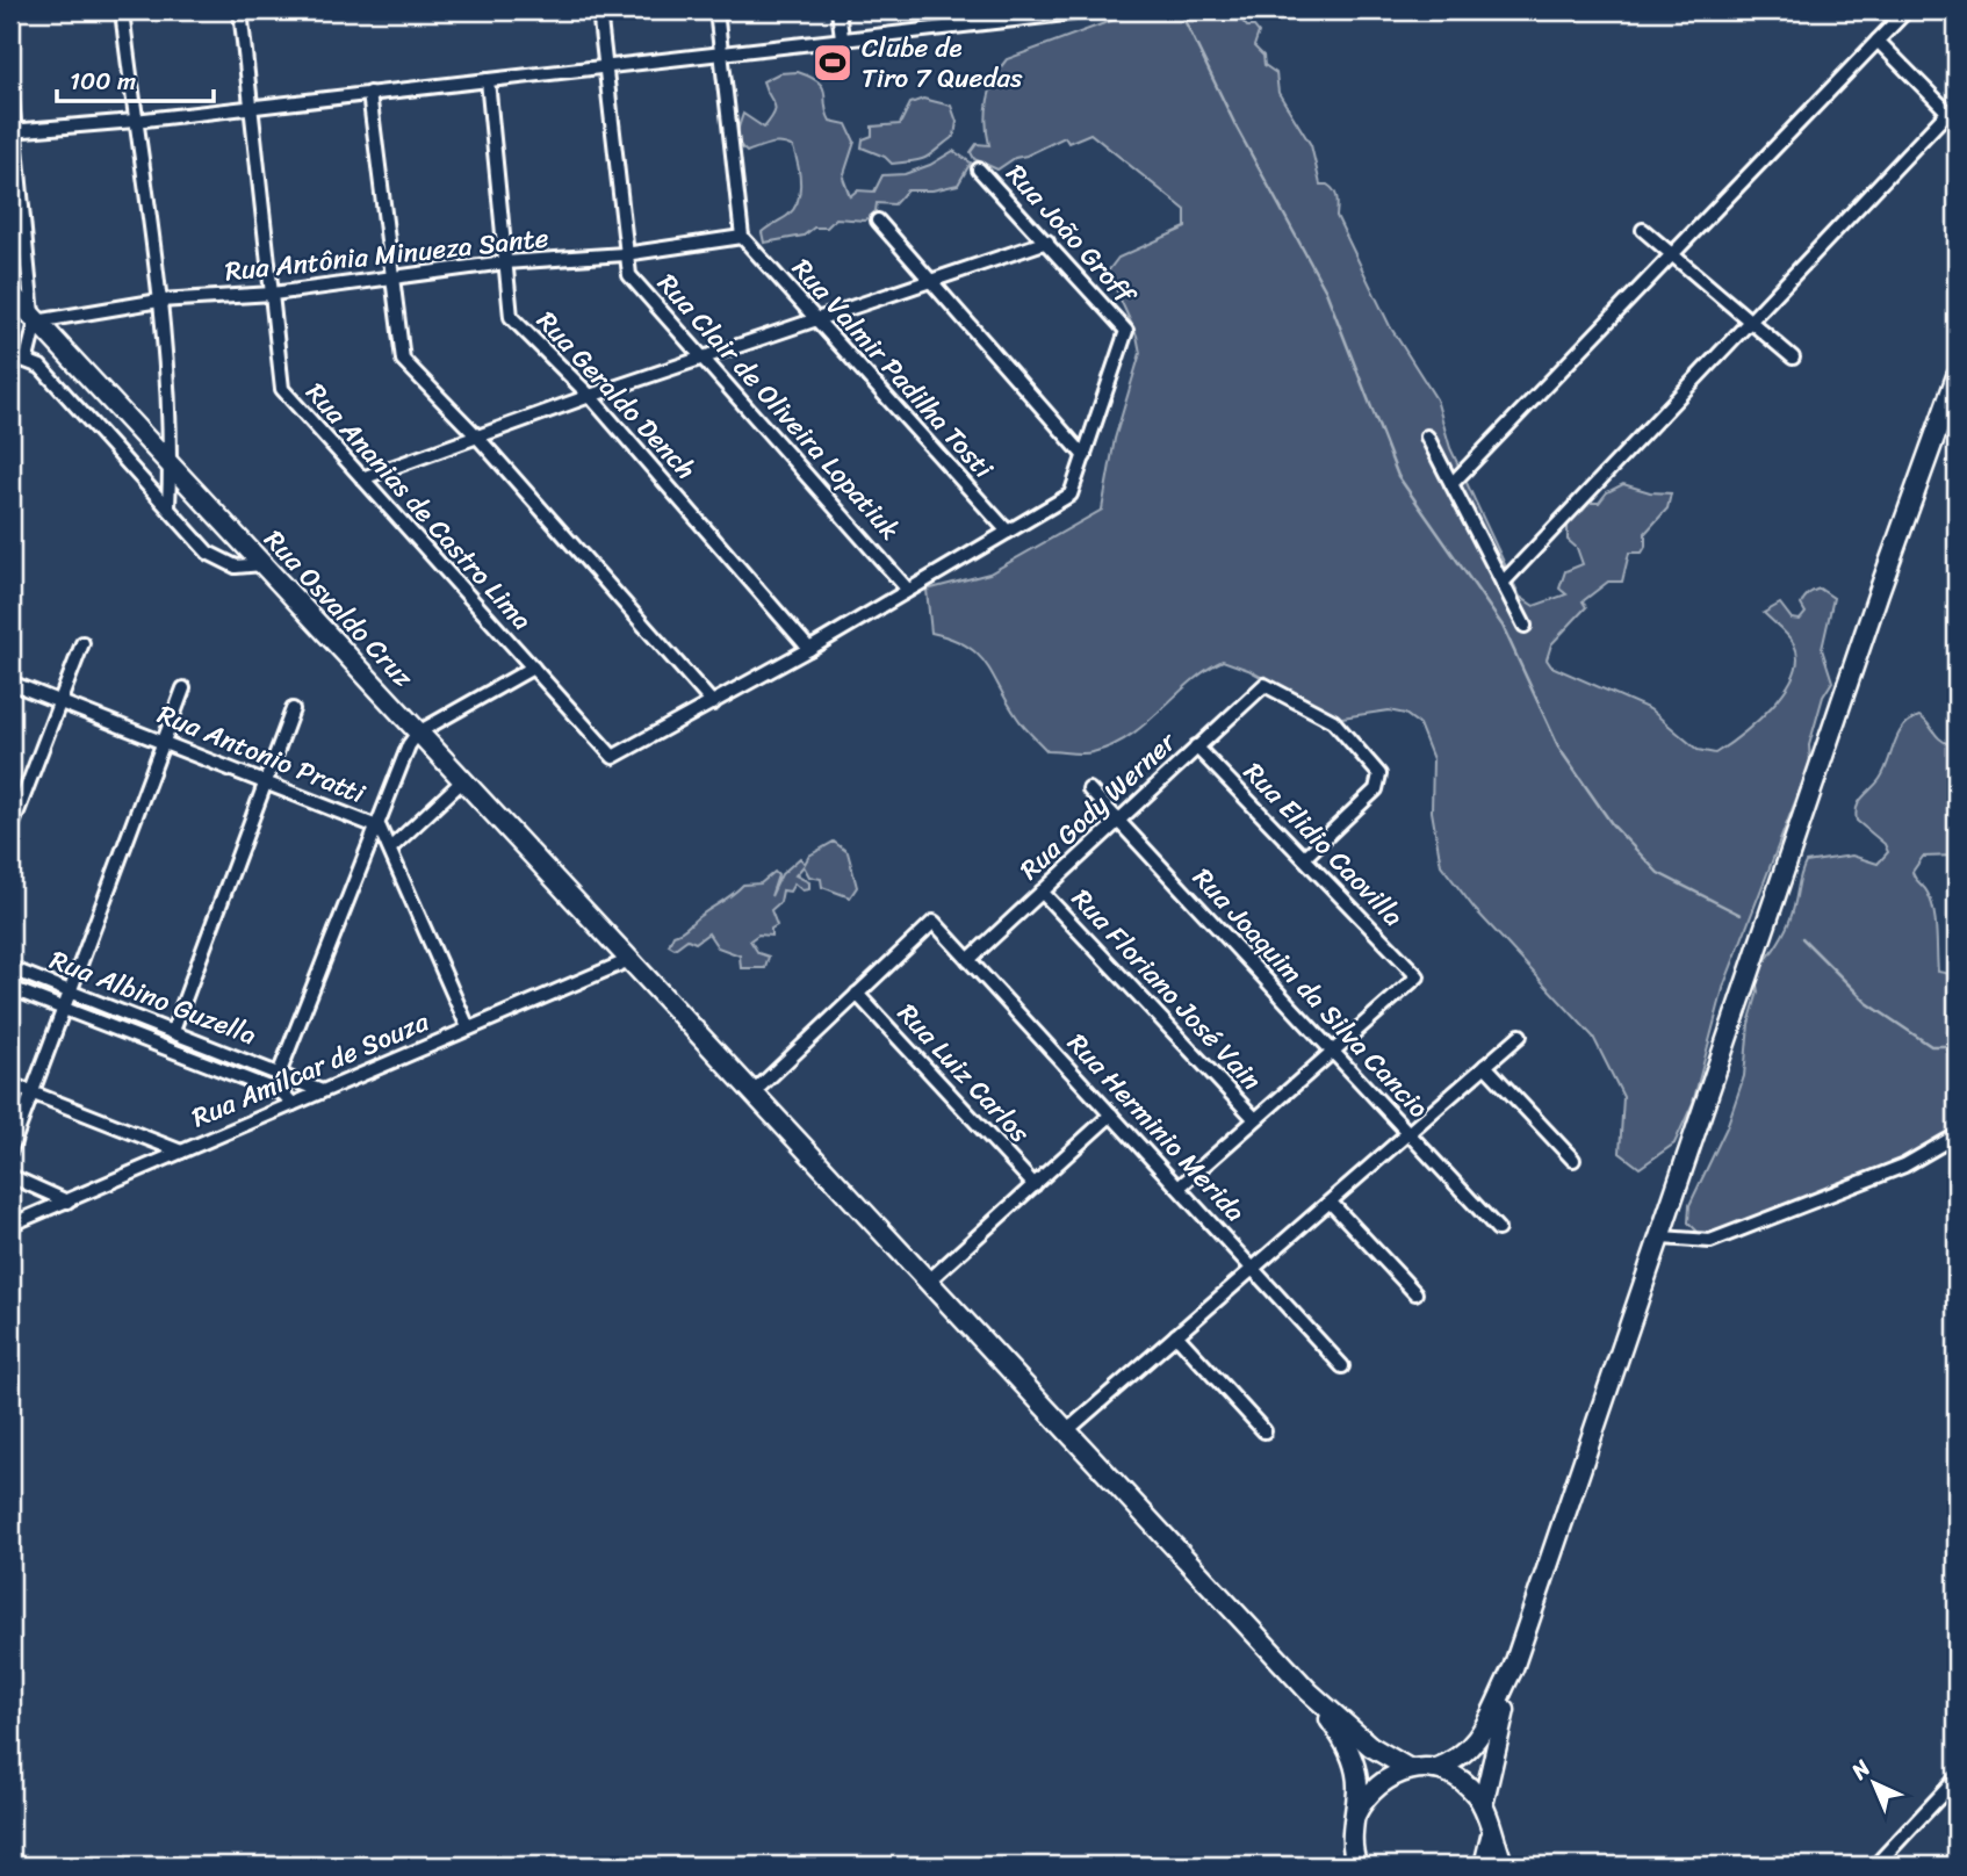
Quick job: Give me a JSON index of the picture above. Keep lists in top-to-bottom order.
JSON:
{
  "streets": {
    "highway": ["Rua Osvaldo Cruz"],
    "street": [
      "Rua João Groff",
      "Rua Antônia Minueza Sante",
      "Rua Valmir Padilha Tosti",
      "Rua Geraldo Dench",
      "Rua Clair de Oliveira Lopatiuk",
      "Rua Ananias de Castro Lima",
      "Rua Antonio Pratti",
      "Rua Gody Werner",
      "Rua Elidio Caovilla",
      "Rua Floriano José Vain",
      "Rua Joaquim da Silva Cancio",
      "Rua Albino Guzella",
      "Rua Amílcar de Souza",
      "Rua Luiz Carlos",
      "Rua Herminio Merida"
    ]
  },
  "crossings": [
    ["Rua Antônia Minueza Sante", "Rua Valmir Padilha Tosti"],
    ["Rua Antônia Minueza Sante", "Rua Geraldo Dench"],
    ["Rua Antônia Minueza Sante", "Rua Clair de Oliveira Lopatiuk"],
    ["Rua Antônia Minueza Sante", "Rua Ananias de Castro Lima"],
    ["Rua Antônia Minueza Sante", "Rua Osvaldo Cruz"],
    ["Rua Osvaldo Cruz", "Rua Amílcar de Souza"],
    ["Rua Antonio Pratti", "Rua Amílcar de Souza"],
    ["Rua Gody Werner", "Rua Elidio Caovilla"],
    ["Rua Gody Werner", "Rua Floriano José Vain"],
    ["Rua Gody Werner", "Rua Joaquim da Silva Cancio"],
    ["Rua Gody Werner", "Rua Herminio Merida"],
    ["Rua Elidio Caovilla", "Rua Joaquim da Silva Cancio"],
    ["Rua Albino Guzella", "Rua Amílcar de Souza"],
    ["Rua Luiz Carlos", "Rua Herminio Merida"]
  ],
  "places": {
    "sports": ["Clube de Tiro 7 Quedas"]
  },
  "scale_bar": "100 m",
  "north": "top left"
}
